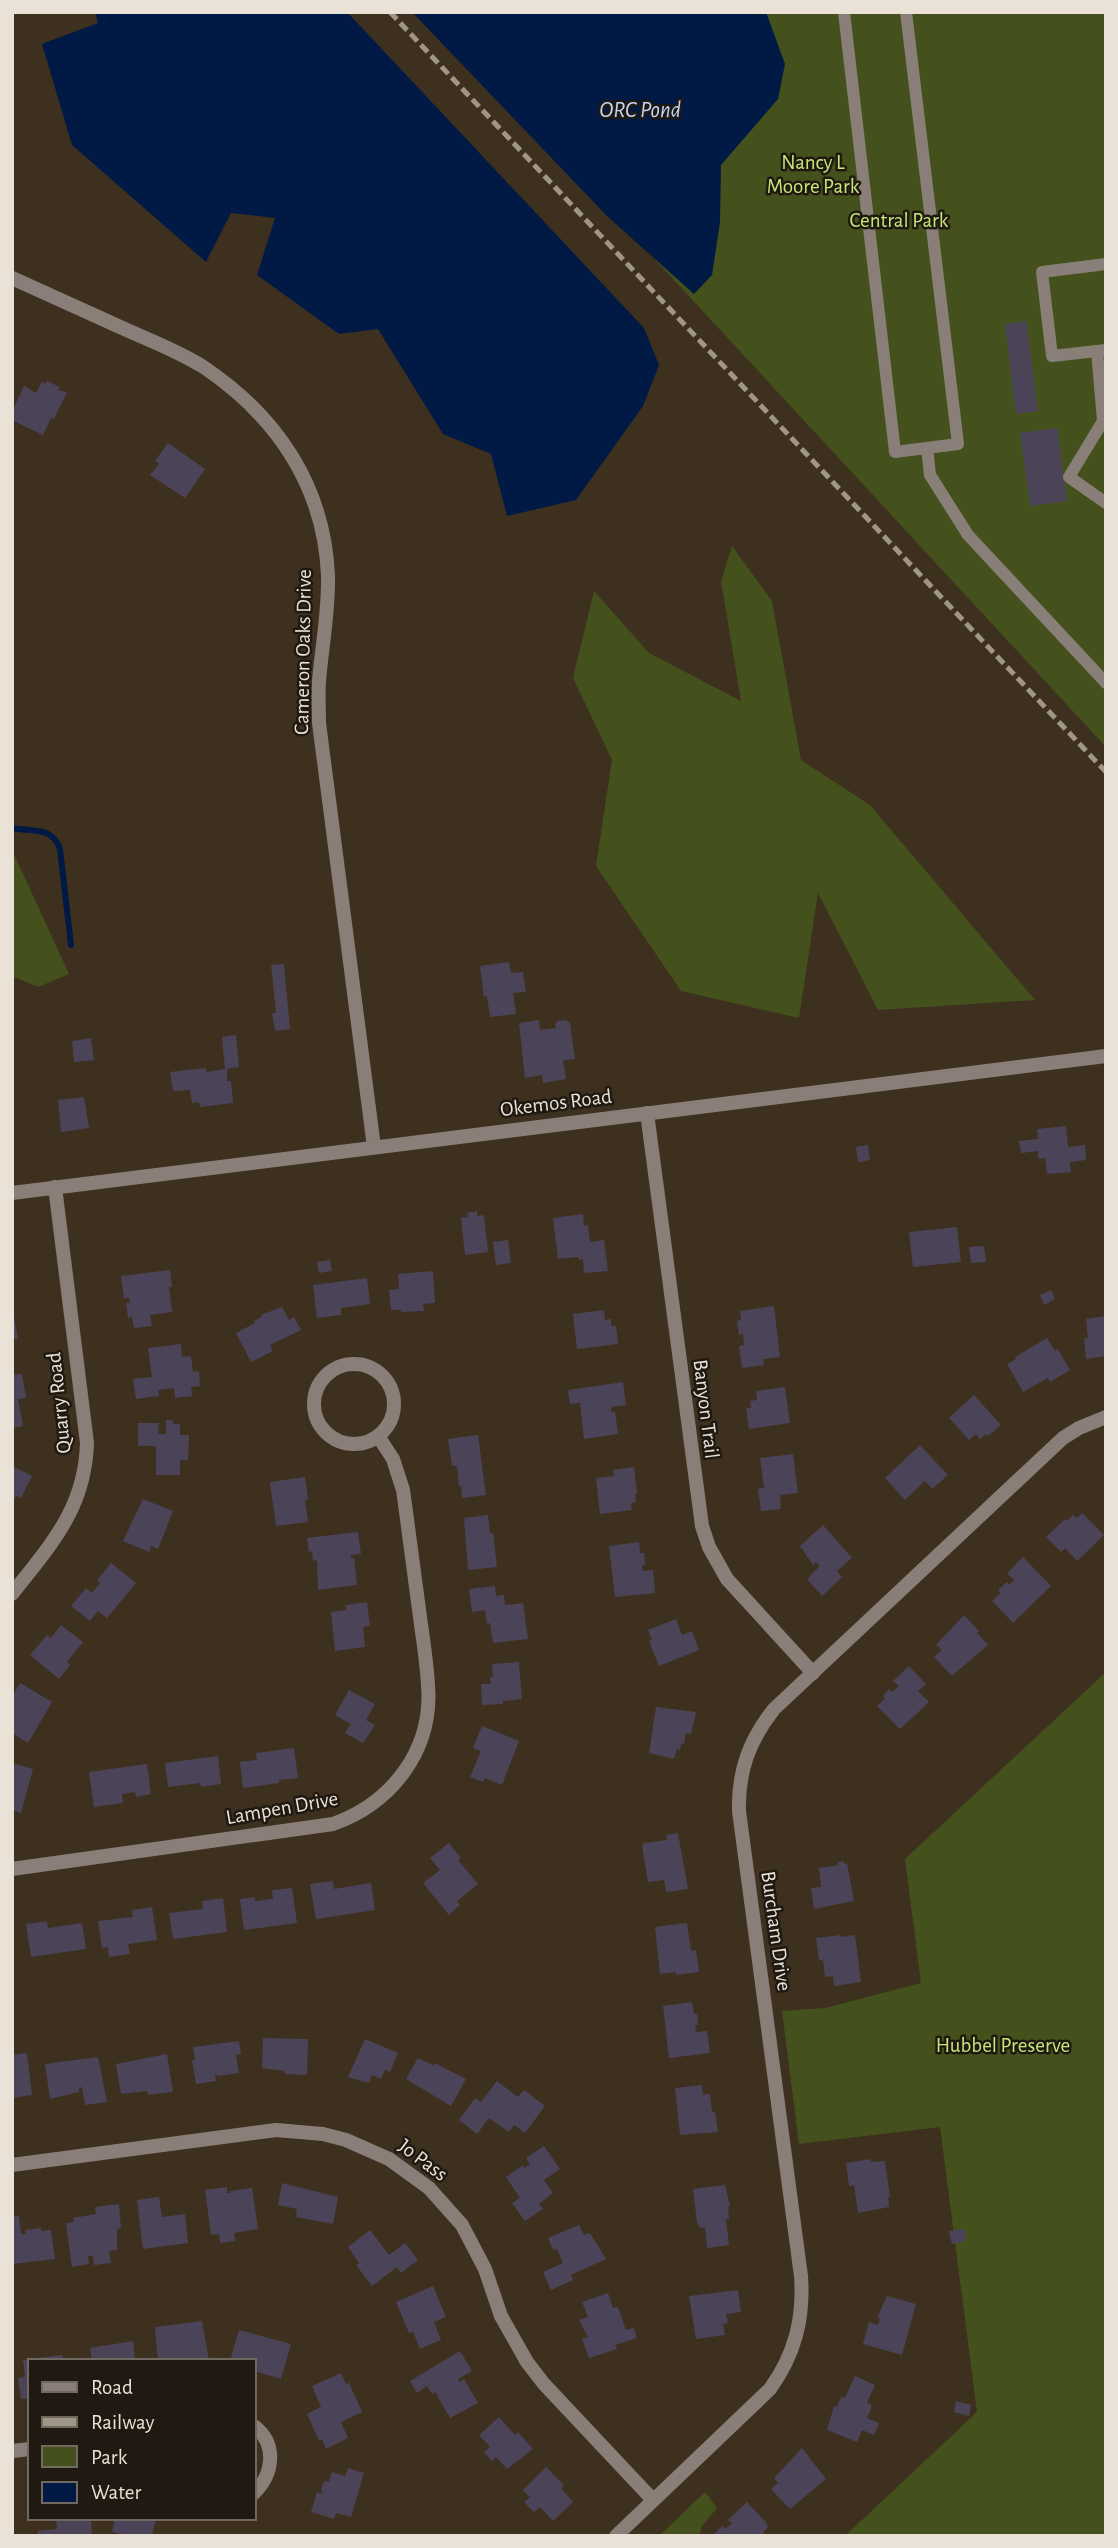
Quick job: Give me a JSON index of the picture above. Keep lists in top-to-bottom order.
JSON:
{
  "streets": {
    "street": [
      "Cameron Oaks Drive",
      "Okemos Road",
      "Quarry Road",
      "Banyon Trail",
      "Lampen Drive",
      "Burcham Drive",
      "Jo Pass"
    ]
  },
  "crossings": [
    ["Cameron Oaks Drive", "Okemos Road"],
    ["Okemos Road", "Quarry Road"],
    ["Okemos Road", "Banyon Trail"],
    ["Banyon Trail", "Burcham Drive"],
    ["Burcham Drive", "Jo Pass"]
  ],
  "water": ["ORC Pond"],
  "parks": ["Nancy L Moore Park", "Central Park", "Hubbel Preserve"],
  "legend": [
    "Road",
    "Railway",
    "Park",
    "Water"
  ]
}
